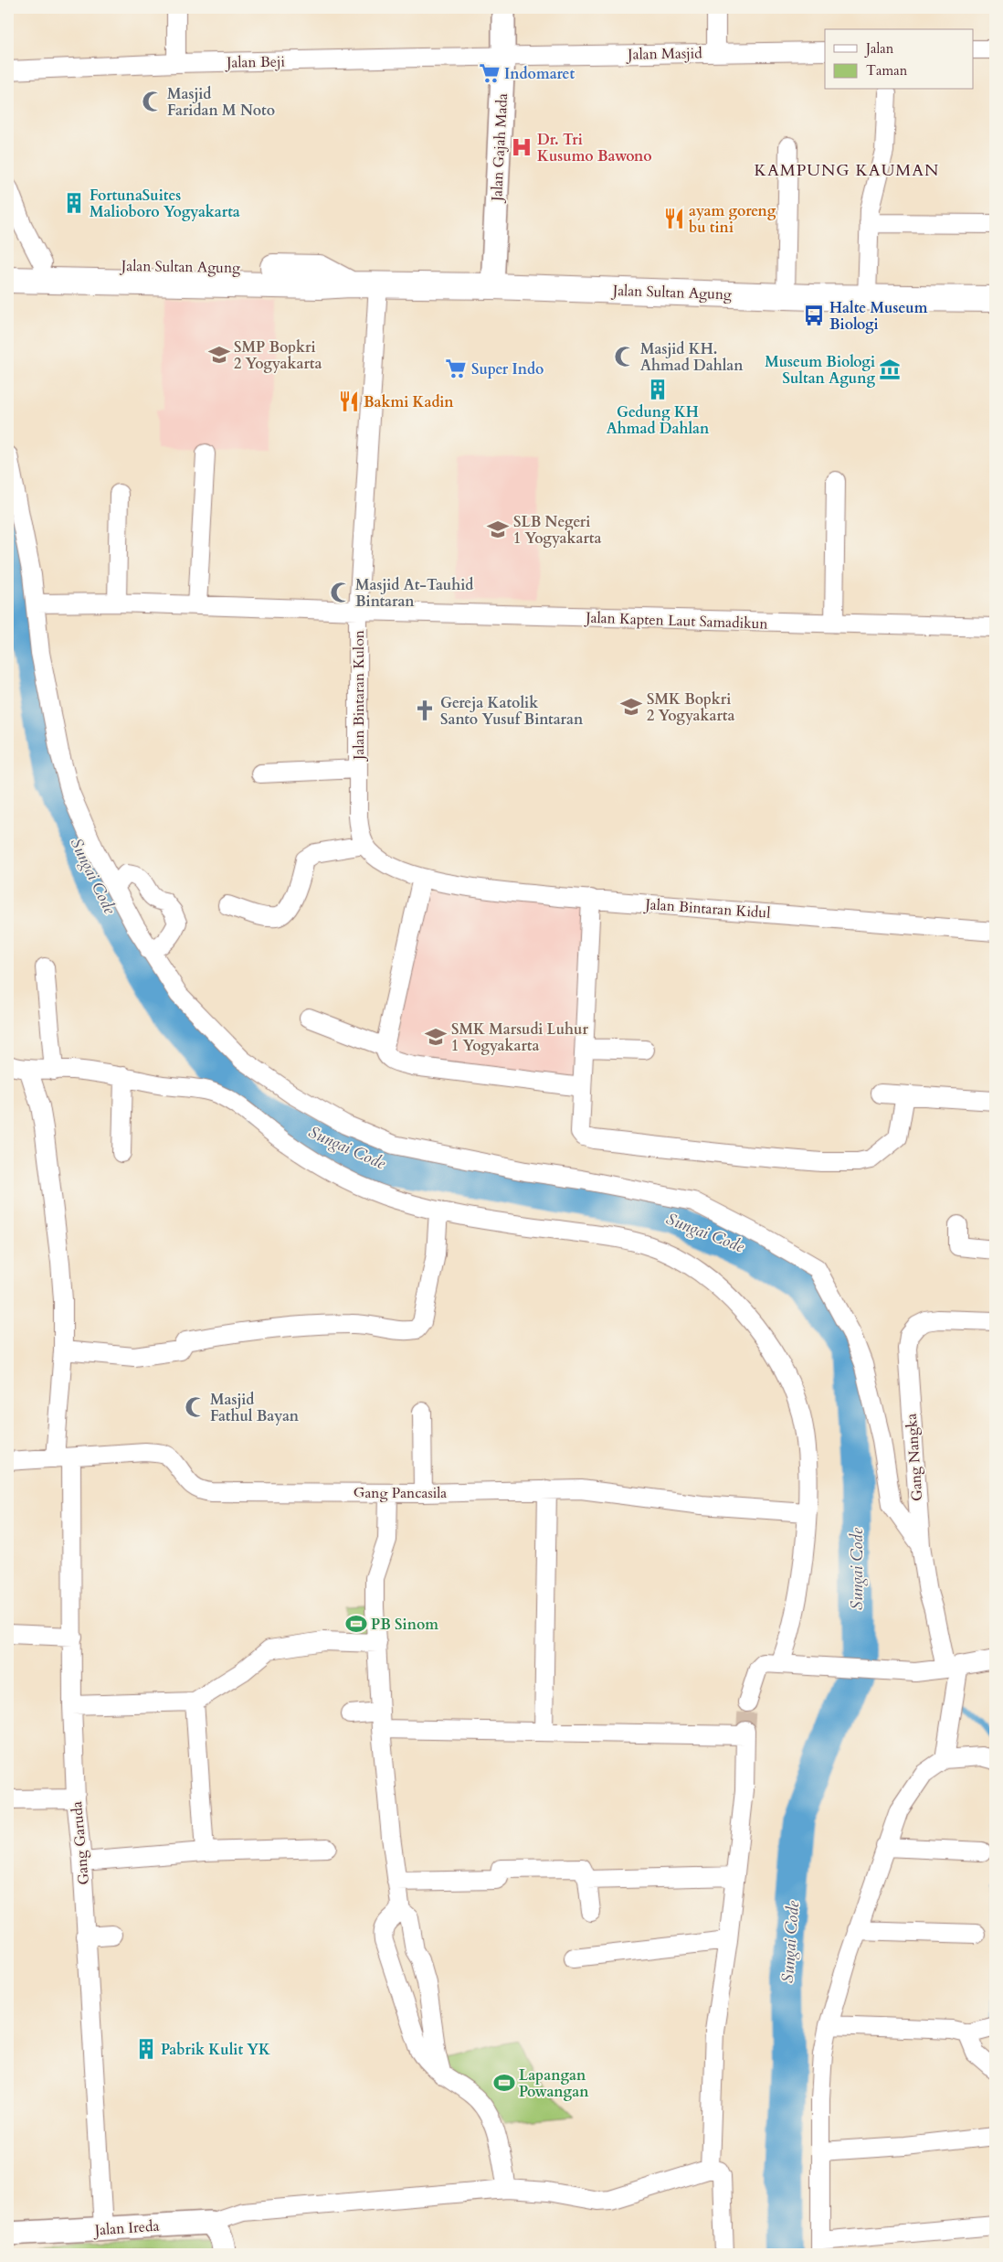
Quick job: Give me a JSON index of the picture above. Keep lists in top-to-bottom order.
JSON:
{
  "streets": {
    "main road": ["Jalan Sultan Agung"],
    "street": [
      "Jalan Masjid",
      "Jalan Beji",
      "Jalan Gajah Mada",
      "Jalan Kapten Laut Samadikun",
      "Jalan Bintaran Kulon",
      "Jalan Bintaran Kidul",
      "Gang Nangka",
      "Gang Pancasila",
      "Gang Garuda",
      "Jalan Ireda"
    ]
  },
  "crossings": [
    ["Jalan Masjid", "Jalan Beji"],
    ["Jalan Masjid", "Jalan Gajah Mada"],
    ["Jalan Beji", "Jalan Gajah Mada"],
    ["Jalan Gajah Mada", "Jalan Sultan Agung"],
    ["Jalan Sultan Agung", "Jalan Bintaran Kulon"],
    ["Jalan Kapten Laut Samadikun", "Jalan Bintaran Kulon"],
    ["Gang Pancasila", "Gang Garuda"],
    ["Gang Garuda", "Jalan Ireda"]
  ],
  "districts": ["KAMPUNG KAUMAN"],
  "water": ["Sungai Code"],
  "places": {
    "supermarket": ["Indomaret", "Super Indo"],
    "mosque": [
      "Masjid Faridan M Noto",
      "Masjid KH. Ahmad Dahlan",
      "Masjid At-Tauhid Bintaran",
      "Masjid Fathul Bayan"
    ],
    "hospital": ["Dr. Tri Kusumo Bawono"],
    "building": ["FortunaSuites Malioboro Yogyakarta", "Gedung KH Ahmad Dahlan", "Pabrik Kulit YK"],
    "restaurant": ["ayam goreng bu tini", "Bakmi Kadin"],
    "bus stop": ["Halte Museum Biologi"],
    "school or university": [
      "SMP Bopkri 2 Yogyakarta",
      "SLB Negeri 1 Yogyakarta",
      "SMK Bopkri 2 Yogyakarta",
      "SMK Marsudi Luhur 1 Yogyakarta"
    ],
    "museum": ["Museum Biologi Sultan Agung"],
    "church": ["Gereja Katolik Santo Yusuf Bintaran"],
    "sports": ["PB Sinom", "Lapangan Powangan"]
  },
  "legend": ["Jalan", "Taman"]
}
